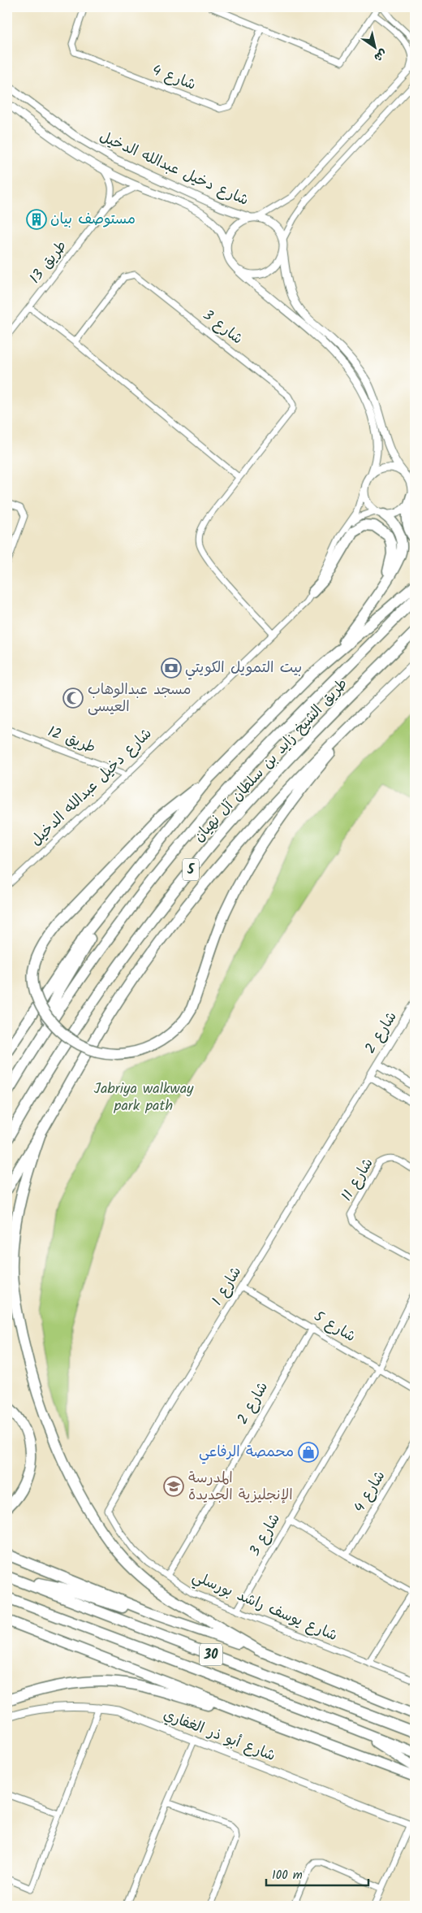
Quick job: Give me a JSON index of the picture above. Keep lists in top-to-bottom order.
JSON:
{
  "streets": {
    "highway": ["طريق الشيخ زايد بن سلطان آل نهيان", "5", "30"],
    "street": [
      "شارع 4",
      "شارع دخيل عبدالله الدخيل",
      "طريق 13",
      "شارع 3",
      "طريق 12",
      "شارع 2",
      "شارع 11",
      "شارع 1",
      "شارع 5",
      "شارع يوسف راشد بورسلي",
      "شارع أبو ذر الغفاري"
    ]
  },
  "crossings": [
    ["شارع دخيل عبدالله الدخيل", "طريق 13"],
    ["شارع دخيل عبدالله الدخيل", "شارع 3"],
    ["شارع دخيل عبدالله الدخيل", "طريق 12"],
    ["شارع 3", "شارع 5"],
    ["شارع 3", "شارع يوسف راشد بورسلي"],
    ["شارع 2", "شارع 1"],
    ["شارع 2", "شارع 5"],
    ["شارع 2", "شارع يوسف راشد بورسلي"],
    ["شارع 1", "شارع 5"],
    ["شارع 1", "شارع يوسف راشد بورسلي"]
  ],
  "parks": ["Jabriya walkway park path"],
  "places": {
    "building": ["مستوصف بيان"],
    "bank": ["بيت التمويل الكويتي"],
    "mosque": ["مسجد عبدالوهاب العيسى"],
    "shop": ["محمصة الرفاعي"],
    "school or university": ["المدرسة الإنجليزية الجديدة"]
  },
  "scale_bar": "100 m",
  "north": "bottom right"
}
